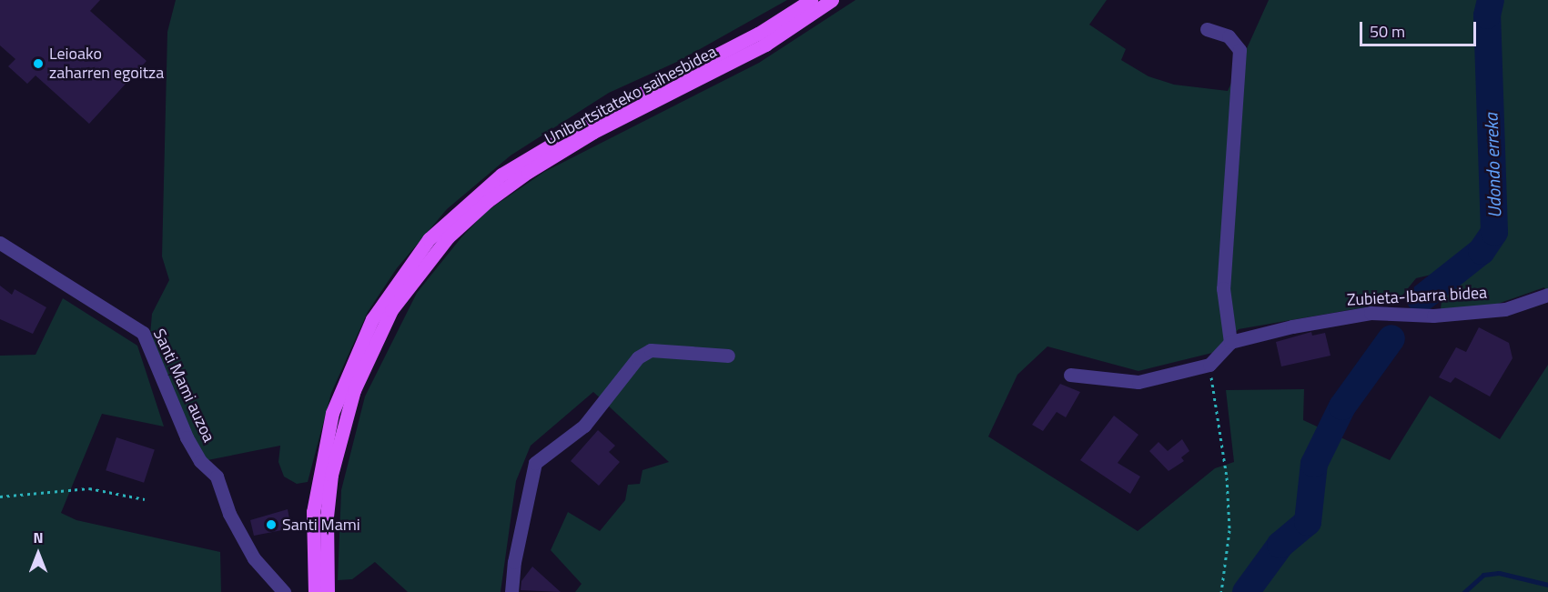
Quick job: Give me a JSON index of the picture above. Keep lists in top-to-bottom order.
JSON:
{
  "streets": {
    "main road": ["Unibertsitateko saihesbidea"],
    "street": ["Zubieta-Ibarra bidea", "Santi Mami auzoa"]
  },
  "water": ["Udondo erreka"],
  "places": ["Leioako zaharren egoitza", "Santi Mami"],
  "scale_bar": "50 m",
  "north": "top"
}
